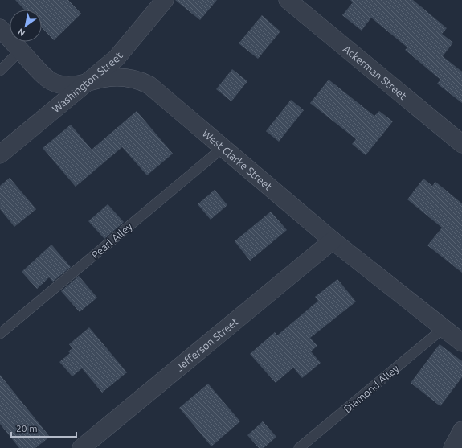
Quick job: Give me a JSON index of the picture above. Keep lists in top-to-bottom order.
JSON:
{
  "streets": {
    "street": [
      "Ackerman Street",
      "Washington Street",
      "West Clarke Street",
      "Jefferson Street"
    ],
    "lane": ["Pearl Alley", "Diamond Alley"]
  },
  "crossings": [
    ["Washington Street", "West Clarke Street"],
    ["West Clarke Street", "Pearl Alley"],
    ["West Clarke Street", "Jefferson Street"],
    ["West Clarke Street", "Diamond Alley"]
  ],
  "scale_bar": "20 m",
  "north": "bottom left"
}
